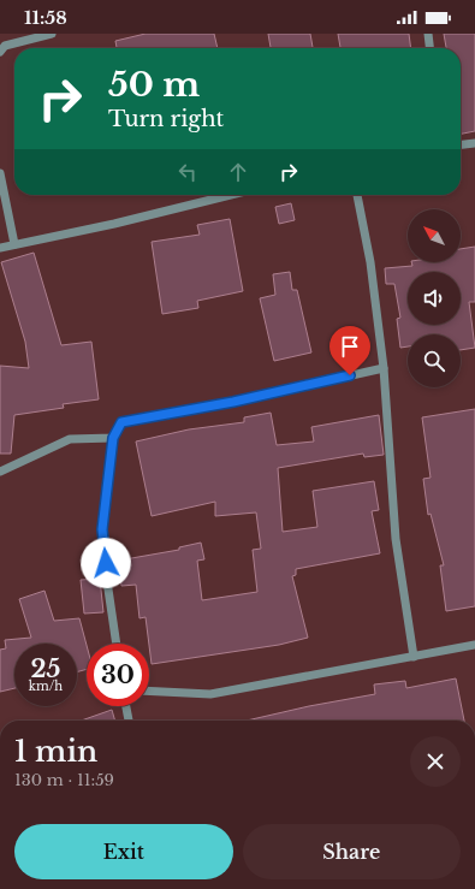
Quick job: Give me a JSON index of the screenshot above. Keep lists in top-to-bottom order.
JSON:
{
  "north": "top left",
  "page": {
    "status": "11:58",
    "turn": ["50 m", "Turn right"],
    "speed": "25 km/h",
    "limit": "30",
    "heading": ["1 min", "130 m · 11:59"],
    "buttons": ["Exit", "Share"]
  }
}
